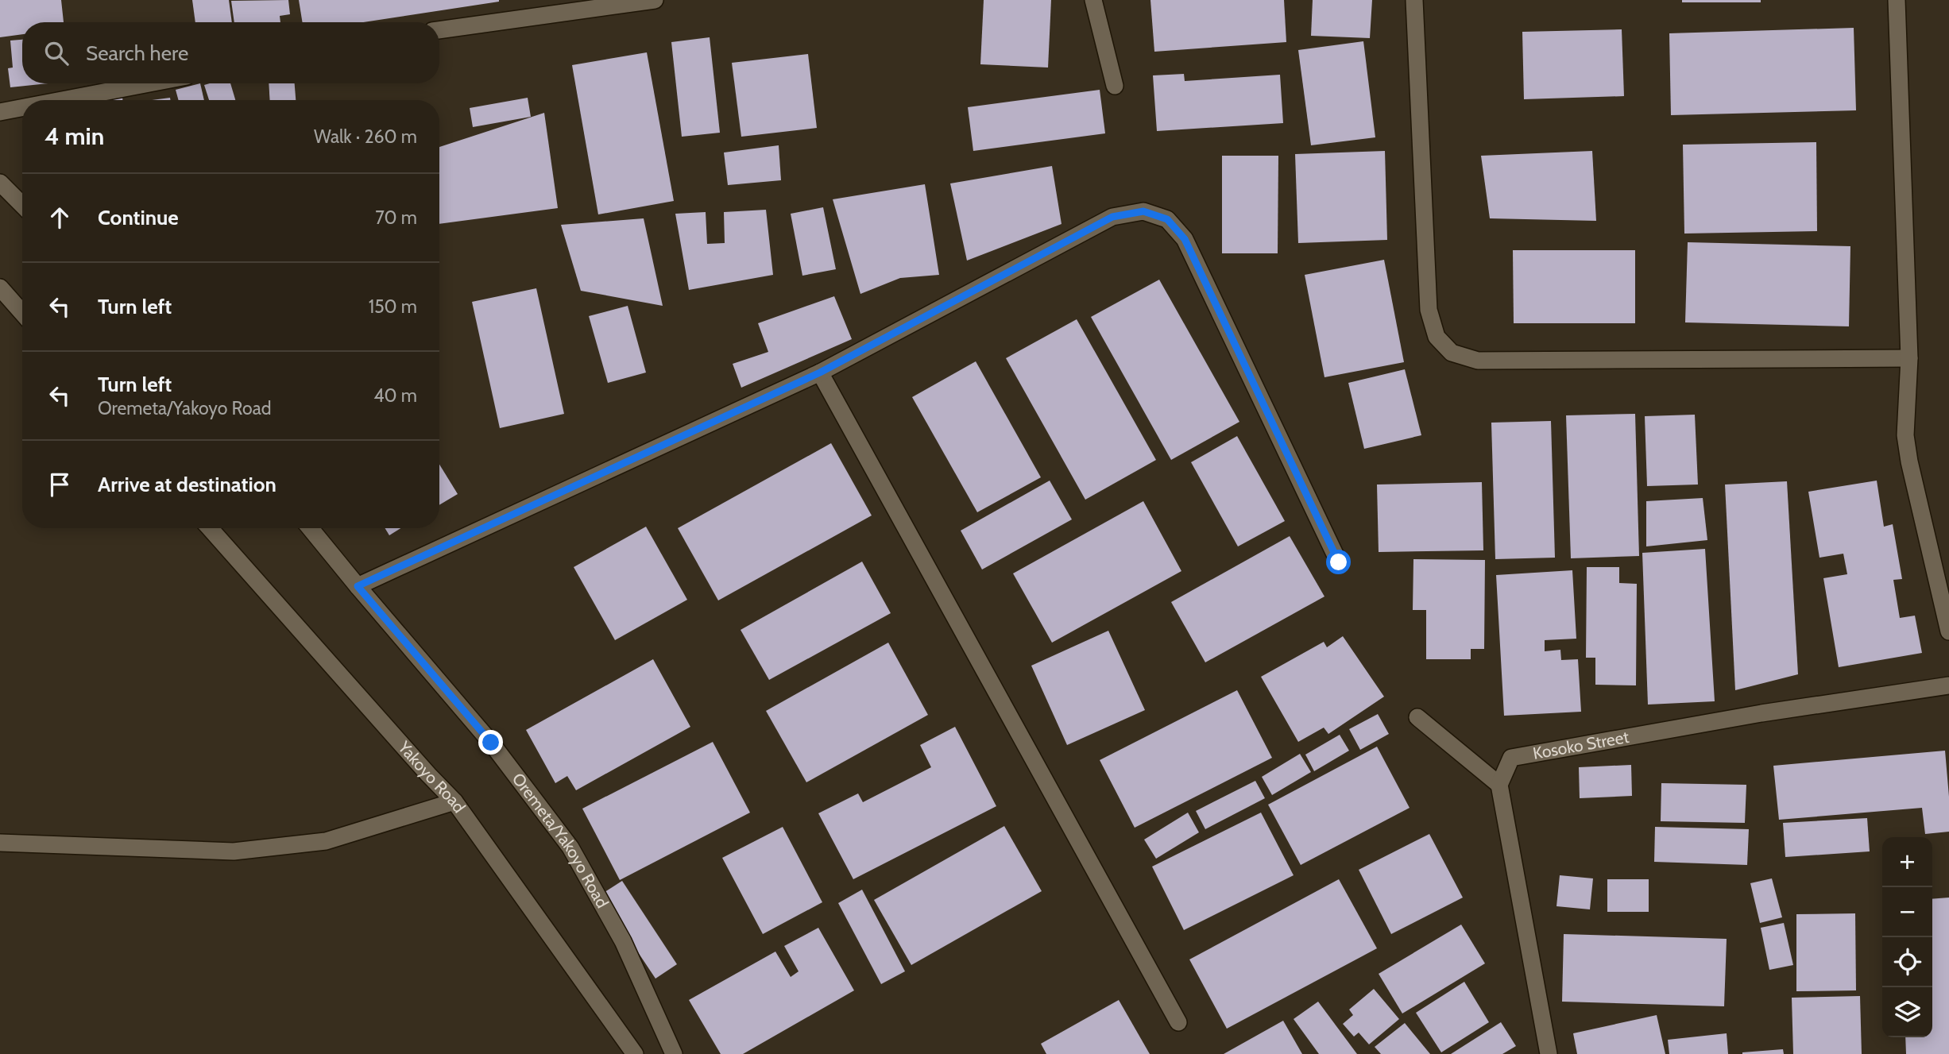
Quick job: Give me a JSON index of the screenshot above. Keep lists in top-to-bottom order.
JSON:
{
  "streets": {
    "street": ["Kosoko Street", "Yakoyo Road", "Oremeta/Yakoyo Road"]
  },
  "page": {
    "search": "Search here",
    "heading": ["4 min", "Walk · 260 m"],
    "list": [
      ["Continue", "70 m"],
      ["Turn left", "150 m"],
      ["Turn left", "Oremeta/Yakoyo Road", "40 m"],
      "Arrive at destination"
    ],
    "map_buttons": ["+", "−"]
  }
}
